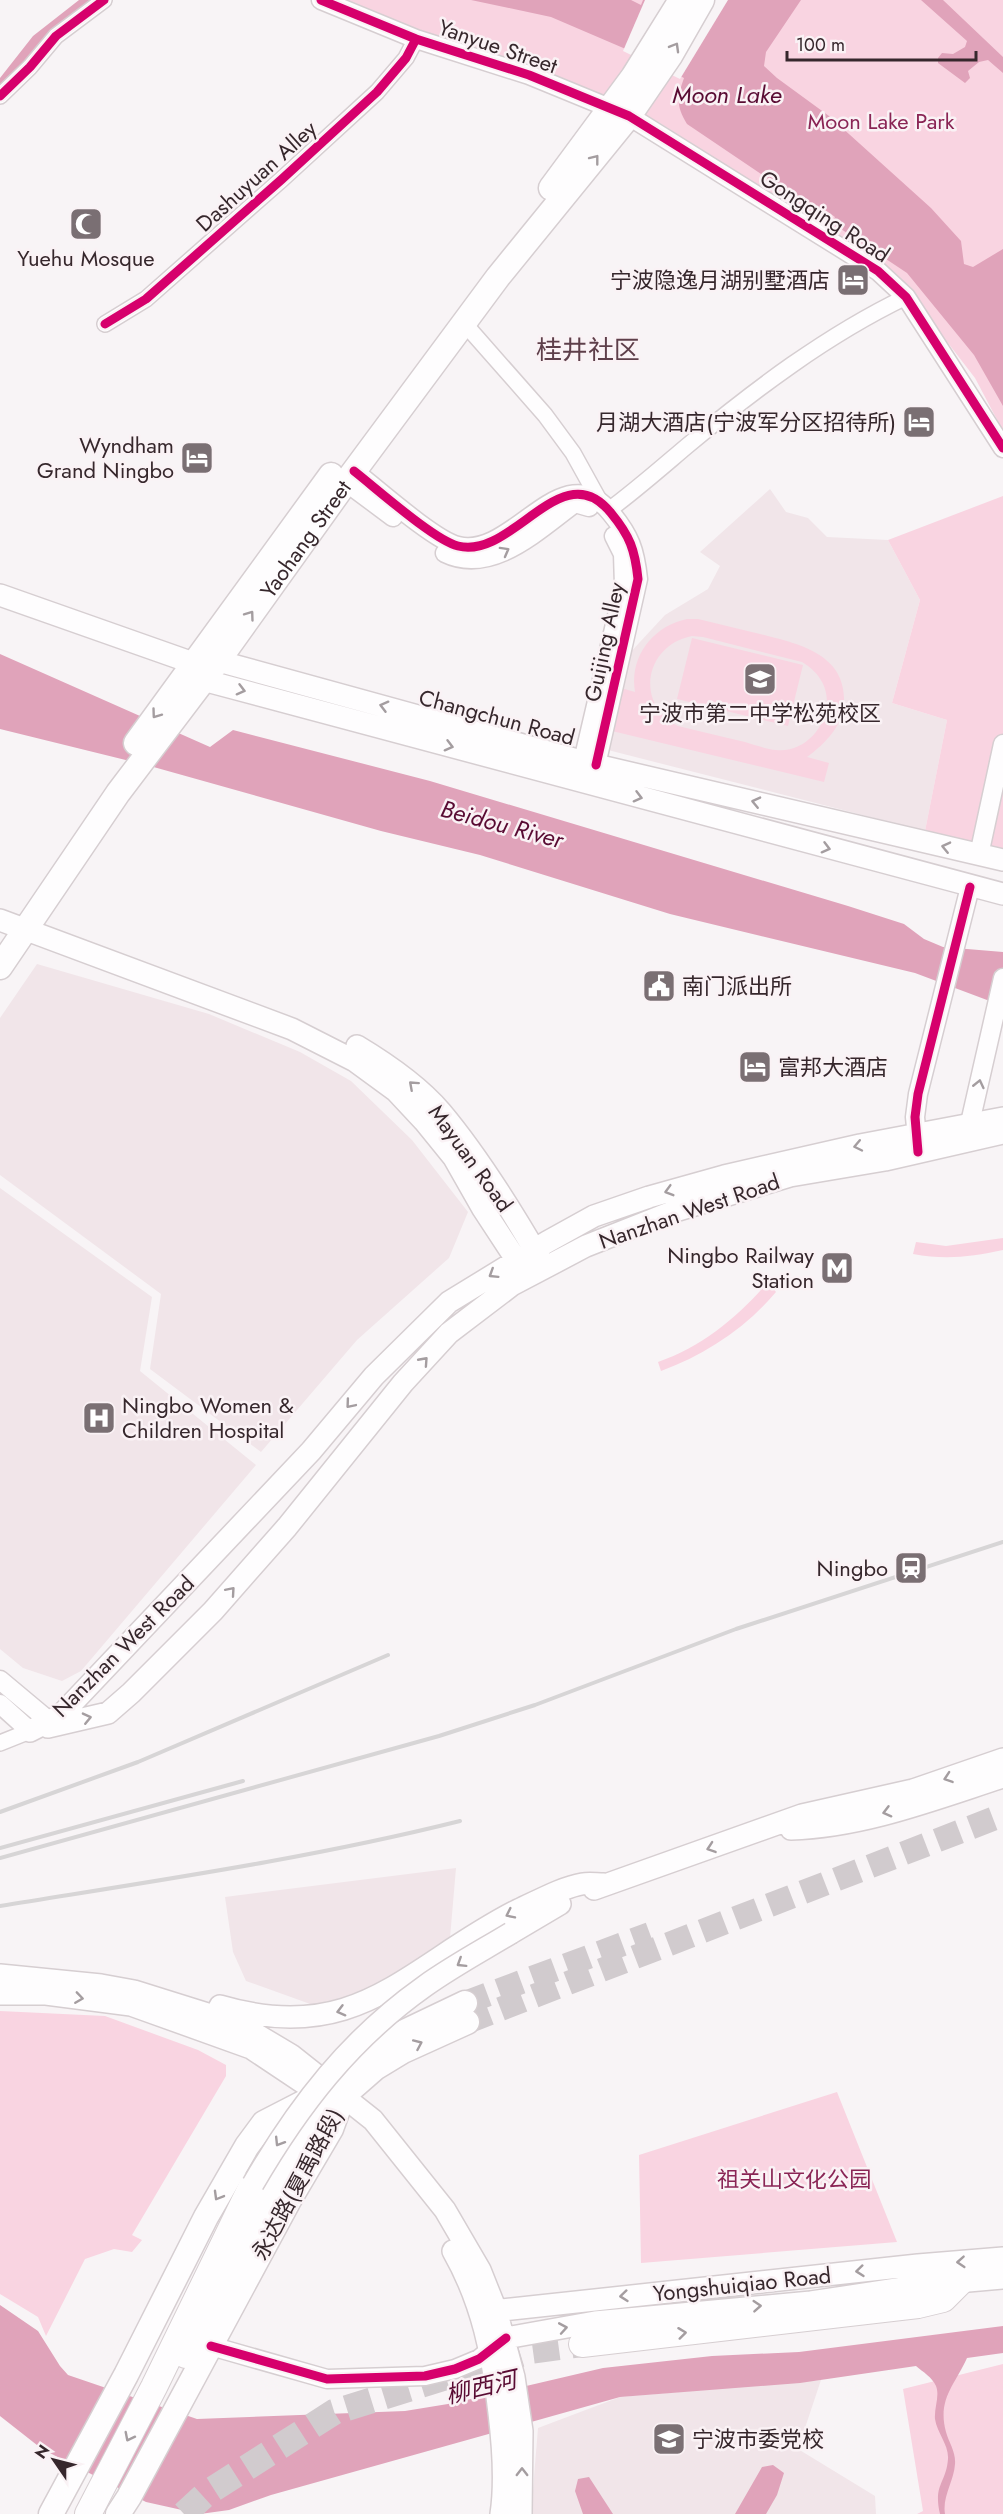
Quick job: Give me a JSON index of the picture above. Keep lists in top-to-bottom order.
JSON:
{
  "streets": {
    "main road": [
      "Yaohang Street",
      "Changchun Road",
      "Mayuan Road",
      "Nanzhan West Road",
      "永达路(夏禹路段)",
      "Yongshuiqiao Road"
    ],
    "street": [
      "Yanyue Street",
      "Dashuyuan Alley",
      "Gongqing Road",
      "Guijing Alley"
    ]
  },
  "crossings": [
    ["Yanyue Street", "Dashuyuan Alley"],
    ["Yanyue Street", "Gongqing Road"],
    ["Yanyue Street", "Yaohang Street"],
    ["Gongqing Road", "Yaohang Street"],
    ["Yaohang Street", "Guijing Alley"],
    ["Yaohang Street", "Changchun Road"],
    ["Yaohang Street", "Mayuan Road"],
    ["Guijing Alley", "Changchun Road"],
    ["Mayuan Road", "Nanzhan West Road"]
  ],
  "districts": ["桂井社区"],
  "water": ["Moon Lake", "Beidou River", "柳西河"],
  "parks": ["Moon Lake Park", "祖关山文化公园"],
  "places": {
    "mosque": ["Yuehu Mosque"],
    "hotel": [
      "宁波隐逸月湖别墅酒店",
      "月湖大酒店(宁波军分区招待所)",
      "Wyndham Grand Ningbo",
      "富邦大酒店"
    ],
    "school or university": ["宁波市第二中学松苑校区", "宁波市委党校"],
    "public building": ["南门派出所"],
    "metro station": ["Ningbo Railway Station"],
    "hospital": ["Ningbo Women & Children Hospital"],
    "station": ["Ningbo"]
  },
  "scale_bar": "100 m",
  "north": "top left"
}
